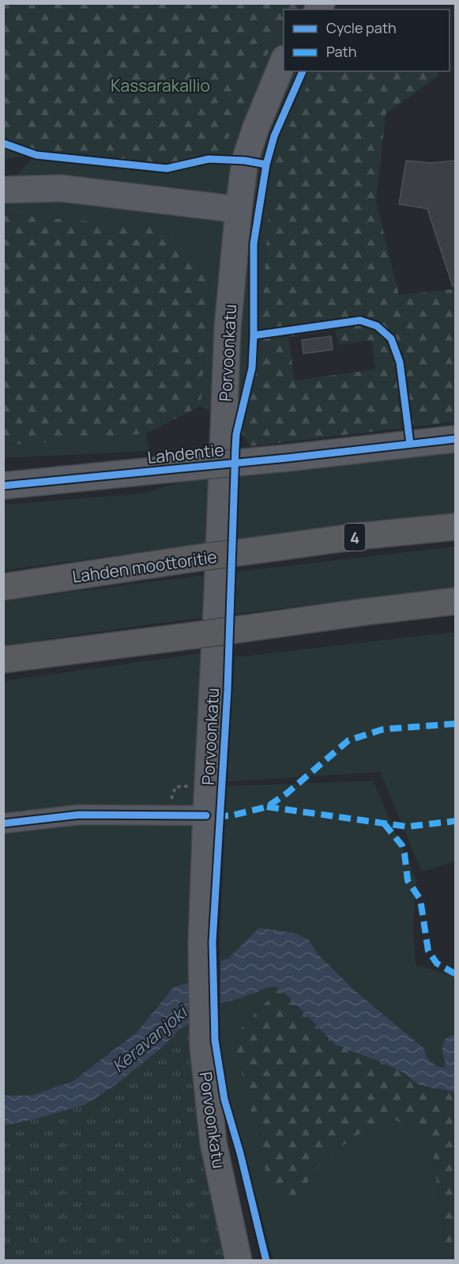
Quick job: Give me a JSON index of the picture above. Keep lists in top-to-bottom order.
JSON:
{
  "streets": {
    "highway": ["4", "Lahden moottoritie"],
    "street": ["Porvoonkatu", "Lahdentie"]
  },
  "water": ["Keravanjoki"],
  "parks": ["Kassarakallio"],
  "legend": ["Cycle path", "Path"]
}
